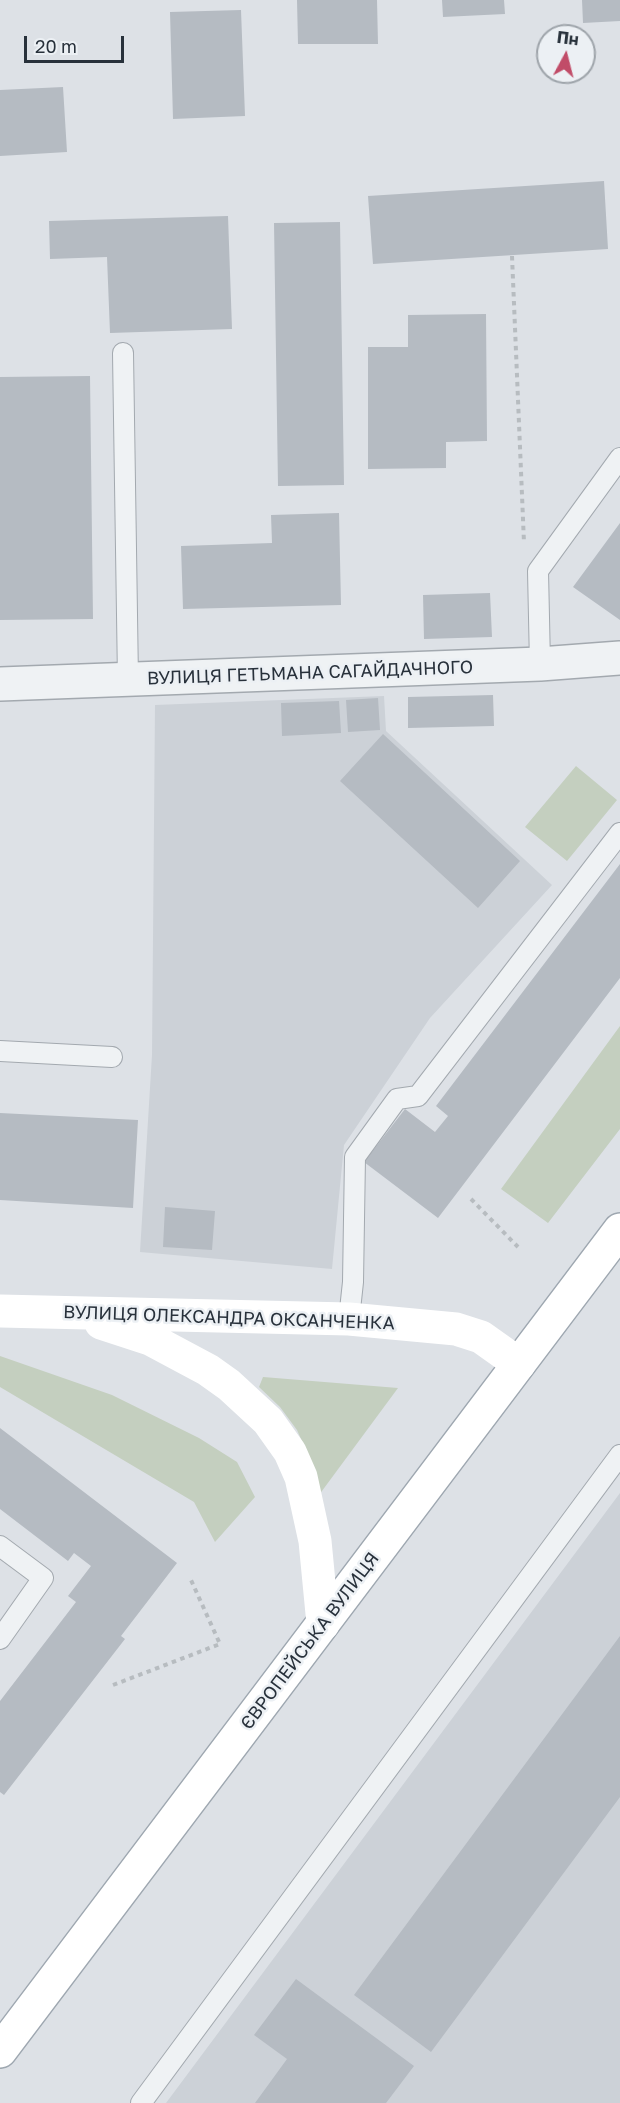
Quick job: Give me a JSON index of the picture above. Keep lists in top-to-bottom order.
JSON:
{
  "streets": {
    "main road": ["ВУЛИЦЯ ОЛЕКСАНДРА ОКСАНЧЕНКА", "ЄВРОПЕЙСЬКА ВУЛИЦЯ"],
    "street": ["ВУЛИЦЯ ГЕТЬМАНА САГАЙДАЧНОГО"]
  },
  "crossings": [
    ["ВУЛИЦЯ ОЛЕКСАНДРА ОКСАНЧЕНКА", "ЄВРОПЕЙСЬКА ВУЛИЦЯ"]
  ],
  "scale_bar": "20 m",
  "north": "top"
}
